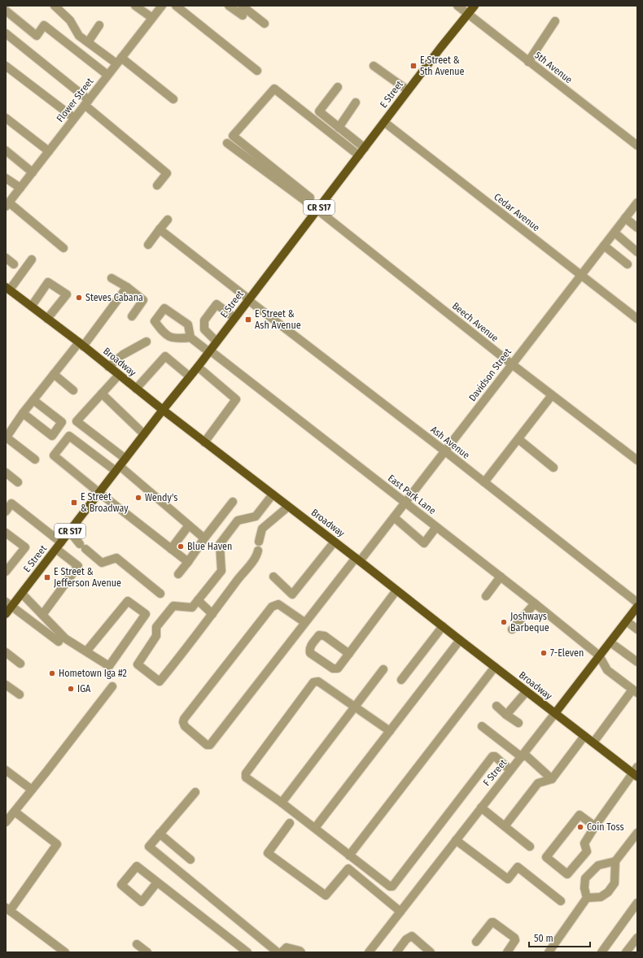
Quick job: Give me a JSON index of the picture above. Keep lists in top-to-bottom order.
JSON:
{
  "streets": {
    "main road": [
      "E Street",
      "CR S17",
      "Broadway",
      "F Street"
    ],
    "street": [
      "5th Avenue",
      "Flower Street",
      "Cedar Avenue",
      "Beech Avenue",
      "Davidson Street",
      "Ash Avenue",
      "East Park Lane"
    ]
  },
  "crossings": [
    ["5th Avenue", "E Street"],
    ["E Street", "Cedar Avenue"],
    ["E Street", "Beech Avenue"],
    ["E Street", "Broadway"],
    ["E Street", "Ash Avenue"],
    ["E Street", "East Park Lane"],
    ["Cedar Avenue", "Davidson Street"],
    ["Beech Avenue", "Davidson Street"],
    ["Broadway", "Davidson Street"],
    ["Broadway", "F Street"],
    ["Davidson Street", "Ash Avenue"],
    ["Davidson Street", "East Park Lane"],
    ["East Park Lane", "F Street"]
  ],
  "places": {
    "transit": [
      "E Street & 5th Avenue",
      "E Street & Ash Avenue",
      "E Street & Broadway",
      "E Street & Jefferson Avenue"
    ],
    "other": [
      "Steves Cabana",
      "Wendy's",
      "Blue Haven",
      "Joshways Barbeque",
      "7-Eleven",
      "Hometown Iga #2",
      "IGA",
      "Coin Toss"
    ]
  },
  "scale_bar": "50 m"
}
